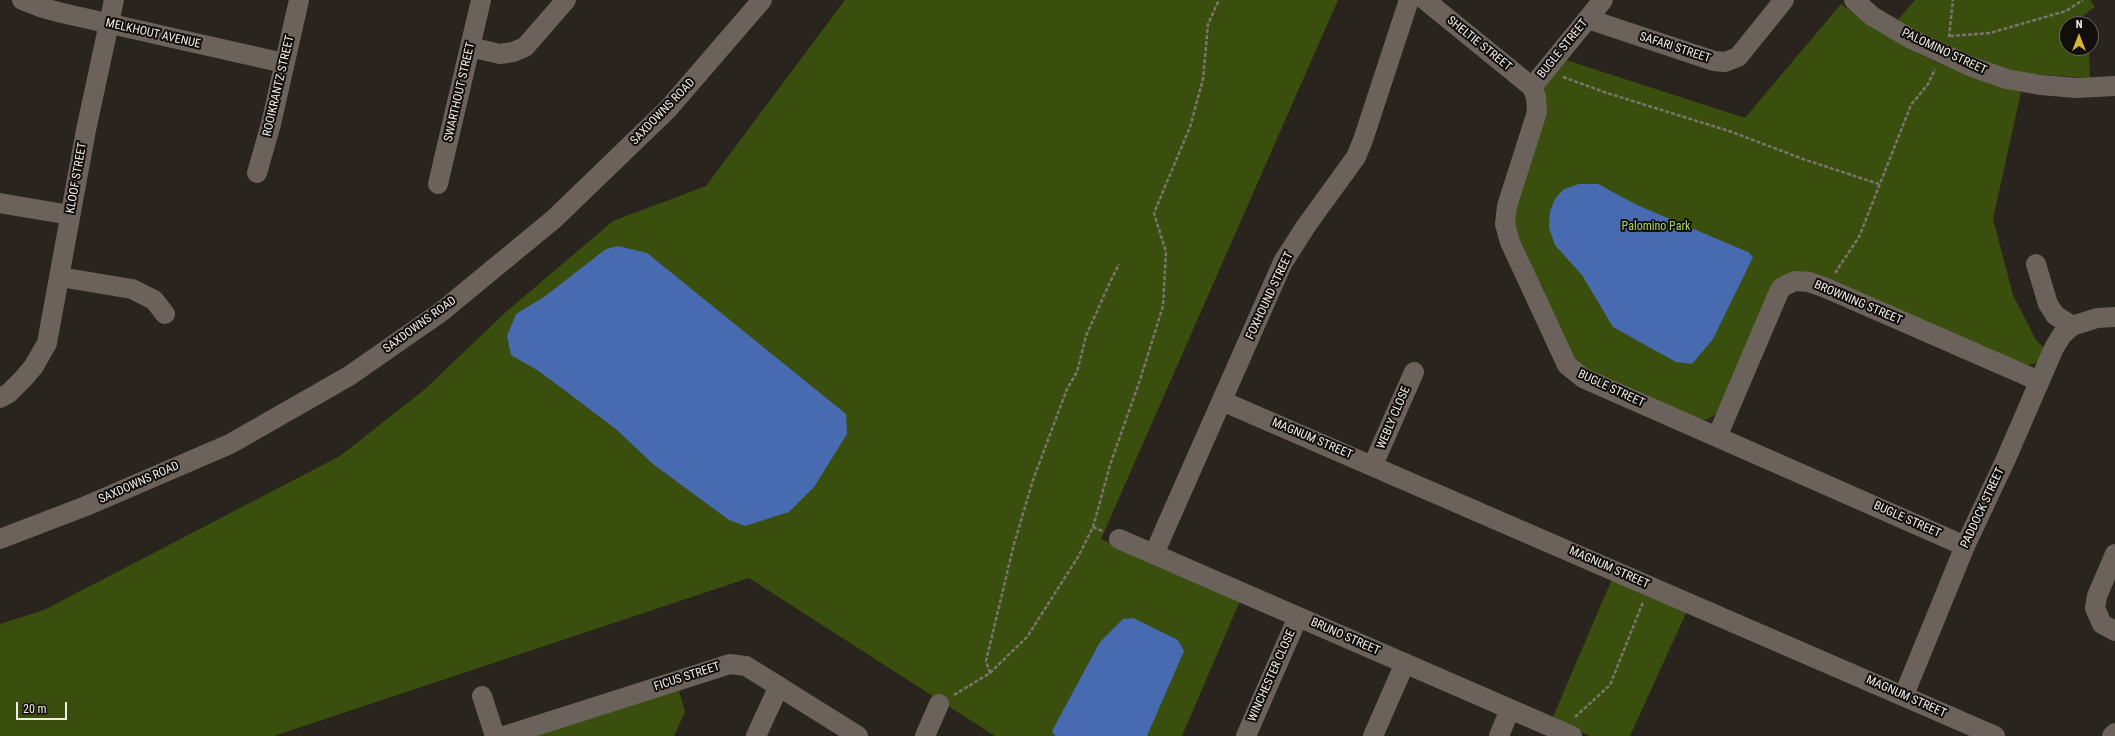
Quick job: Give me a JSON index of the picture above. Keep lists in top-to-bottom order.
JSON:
{
  "streets": {
    "street": [
      "MELKHOUT AVENUE",
      "SHELTIE STREET",
      "SAFARI STREET",
      "BUGLE STREET",
      "PALOMINO STREET",
      "ROOIKRANTZ STREET",
      "SWARTHOUT STREET",
      "SAXDOWNS ROAD",
      "KLOOF STREET",
      "FOXHOUND STREET",
      "BROWNING STREET",
      "WEBLY CLOSE",
      "MAGNUM STREET",
      "PADDOCK STREET",
      "BRUNO STREET",
      "WINCHESTER CLOSE",
      "FICUS STREET"
    ]
  },
  "crossings": [
    ["MELKHOUT AVENUE", "ROOIKRANTZ STREET"],
    ["MELKHOUT AVENUE", "KLOOF STREET"],
    ["SHELTIE STREET", "BUGLE STREET"],
    ["SAFARI STREET", "BUGLE STREET"],
    ["BUGLE STREET", "BROWNING STREET"],
    ["BUGLE STREET", "PADDOCK STREET"],
    ["FOXHOUND STREET", "MAGNUM STREET"],
    ["FOXHOUND STREET", "BRUNO STREET"],
    ["BROWNING STREET", "PADDOCK STREET"],
    ["WEBLY CLOSE", "MAGNUM STREET"],
    ["MAGNUM STREET", "PADDOCK STREET"],
    ["BRUNO STREET", "WINCHESTER CLOSE"]
  ],
  "parks": ["Palomino Park"],
  "scale_bar": "20 m",
  "north": "top"
}
